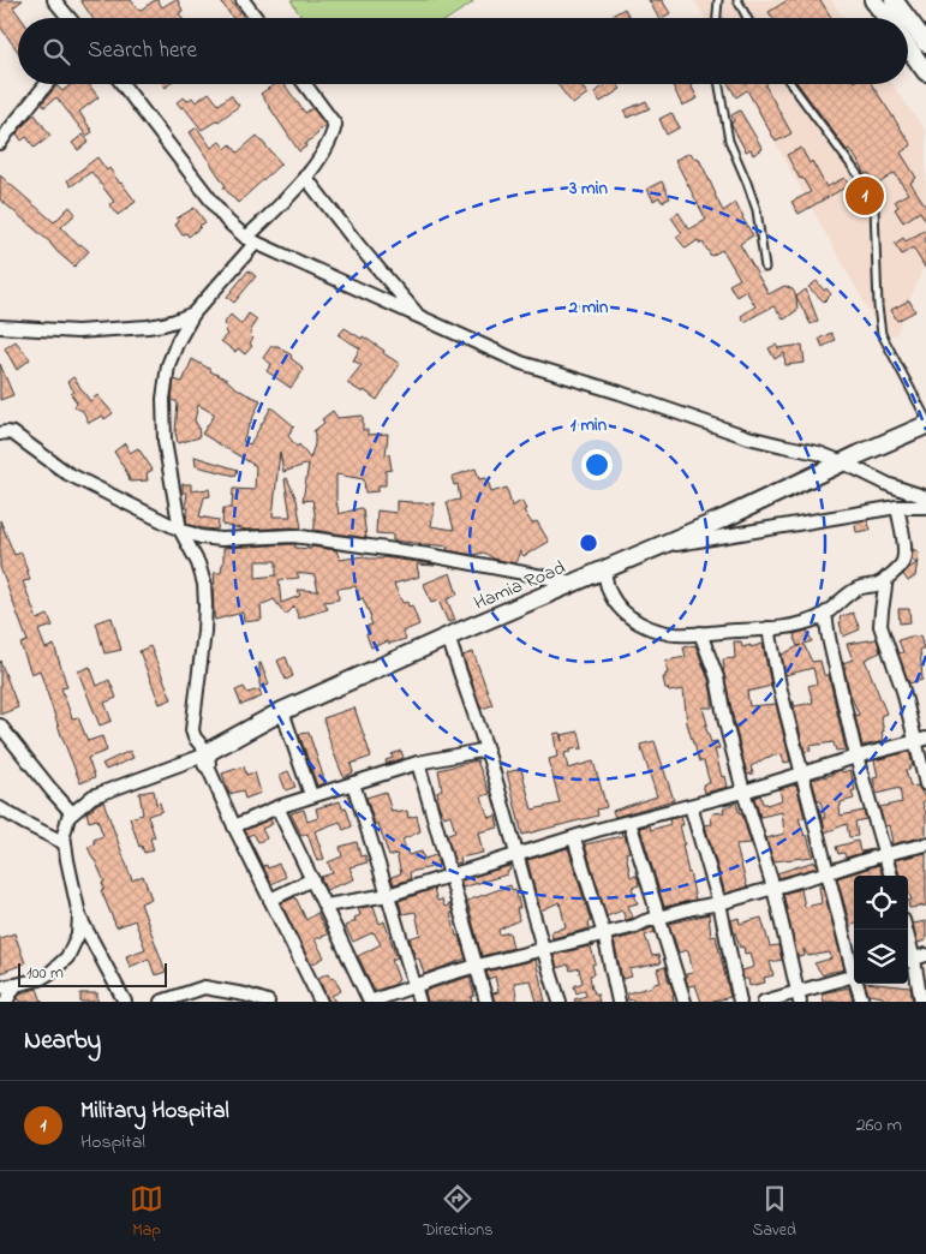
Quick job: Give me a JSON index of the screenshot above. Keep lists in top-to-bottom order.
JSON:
{
  "streets": {
    "street": ["Hamia Road"]
  },
  "scale_bar": "100 m",
  "page": {
    "search": "Search here",
    "pins": "1",
    "scale": "100 m",
    "heading": "Nearby",
    "list": [
      {
        "mark": "1",
        "name": "Military Hospital",
        "note": "Hospital",
        "value": "260 m"
      }
    ],
    "nav": ["Map", "Directions", "Saved"]
  },
  "rings": ["3 min", "2 min", "1 min"]
}
